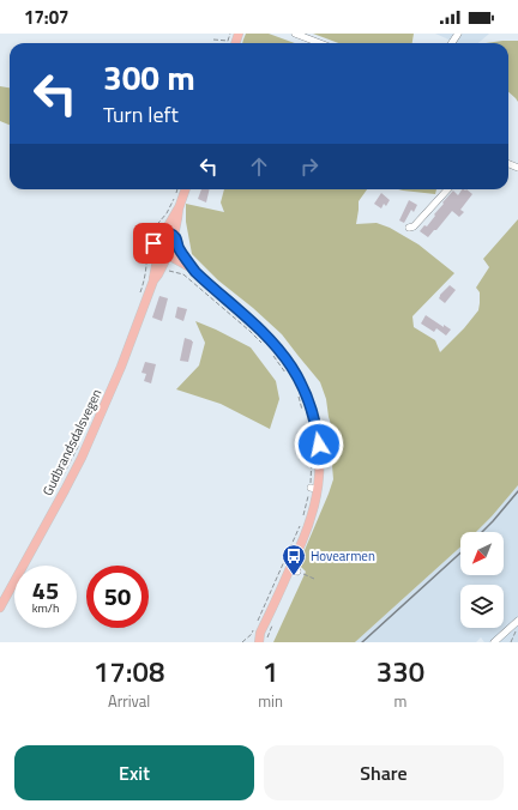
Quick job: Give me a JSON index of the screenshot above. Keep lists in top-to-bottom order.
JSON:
{
  "streets": {
    "main road": ["Gudbrandsdalsvegen"]
  },
  "places": {
    "bus stop": ["Hovearmen"]
  },
  "north": "bottom left",
  "page": {
    "status": "17:07",
    "turn": ["300 m", "Turn left"],
    "speed": "45 km/h",
    "limit": "50",
    "eta": [
      "17:08",
      "Arrival",
      "1",
      "min",
      "330",
      "m"
    ],
    "buttons": ["Exit", "Share"]
  }
}
